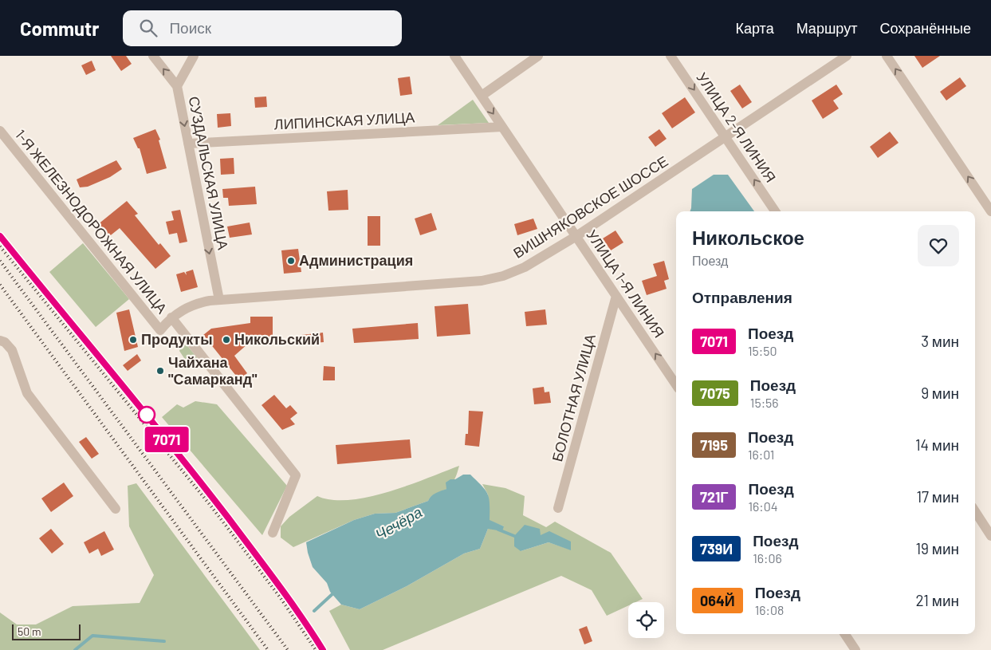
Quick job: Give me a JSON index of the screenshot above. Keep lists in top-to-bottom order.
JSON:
{
  "streets": {
    "street": [
      "ЛИПИНСКАЯ УЛИЦА",
      "УЛИЦА 2-Я ЛИНИЯ",
      "СУЗДАЛЬСКАЯ УЛИЦА",
      "ВИШНЯКОВСКОЕ ШОССЕ",
      "1-Я ЖЕЛЕЗНОДОРОЖНАЯ УЛИЦА",
      "УЛИЦА 1-Я ЛИНИЯ",
      "БОЛОТНАЯ УЛИЦА"
    ]
  },
  "crossings": [
    ["ЛИПИНСКАЯ УЛИЦА", "СУЗДАЛЬСКАЯ УЛИЦА"],
    ["ЛИПИНСКАЯ УЛИЦА", "УЛИЦА 1-Я ЛИНИЯ"],
    ["УЛИЦА 2-Я ЛИНИЯ", "ВИШНЯКОВСКОЕ ШОССЕ"],
    ["СУЗДАЛЬСКАЯ УЛИЦА", "ВИШНЯКОВСКОЕ ШОССЕ"],
    ["ВИШНЯКОВСКОЕ ШОССЕ", "1-Я ЖЕЛЕЗНОДОРОЖНАЯ УЛИЦА"],
    ["ВИШНЯКОВСКОЕ ШОССЕ", "УЛИЦА 1-Я ЛИНИЯ"],
    ["УЛИЦА 1-Я ЛИНИЯ", "БОЛОТНАЯ УЛИЦА"]
  ],
  "one_way": ["СУЗДАЛЬСКАЯ УЛИЦА"],
  "water": ["Чечёра"],
  "places": [
    "Администрация",
    "Продукты",
    "Никольский",
    "Чайхана \"Самарканд\""
  ],
  "scale_bar": "50 m",
  "page": {
    "header": "Commutr",
    "search": "Поиск",
    "nav": ["Карта", "Маршрут", "Сохранённые"],
    "on_map": "7071",
    "heading": [
      ["Никольское", "Поезд"],
      "Отправления"
    ],
    "list": [
      {
        "mark": "7071",
        "name": "Поезд",
        "note": "15:50",
        "value": "3 мин"
      },
      {
        "mark": "7075",
        "name": "Поезд",
        "note": "15:56",
        "value": "9 мин"
      },
      {
        "mark": "7195",
        "name": "Поезд",
        "note": "16:01",
        "value": "14 мин"
      },
      {
        "mark": "721Г",
        "name": "Поезд",
        "note": "16:04",
        "value": "17 мин"
      },
      {
        "mark": "739И",
        "name": "Поезд",
        "note": "16:06",
        "value": "19 мин"
      },
      {
        "mark": "064Й",
        "name": "Поезд",
        "note": "16:08",
        "value": "21 мин"
      }
    ],
    "scale": "50 m"
  }
}
